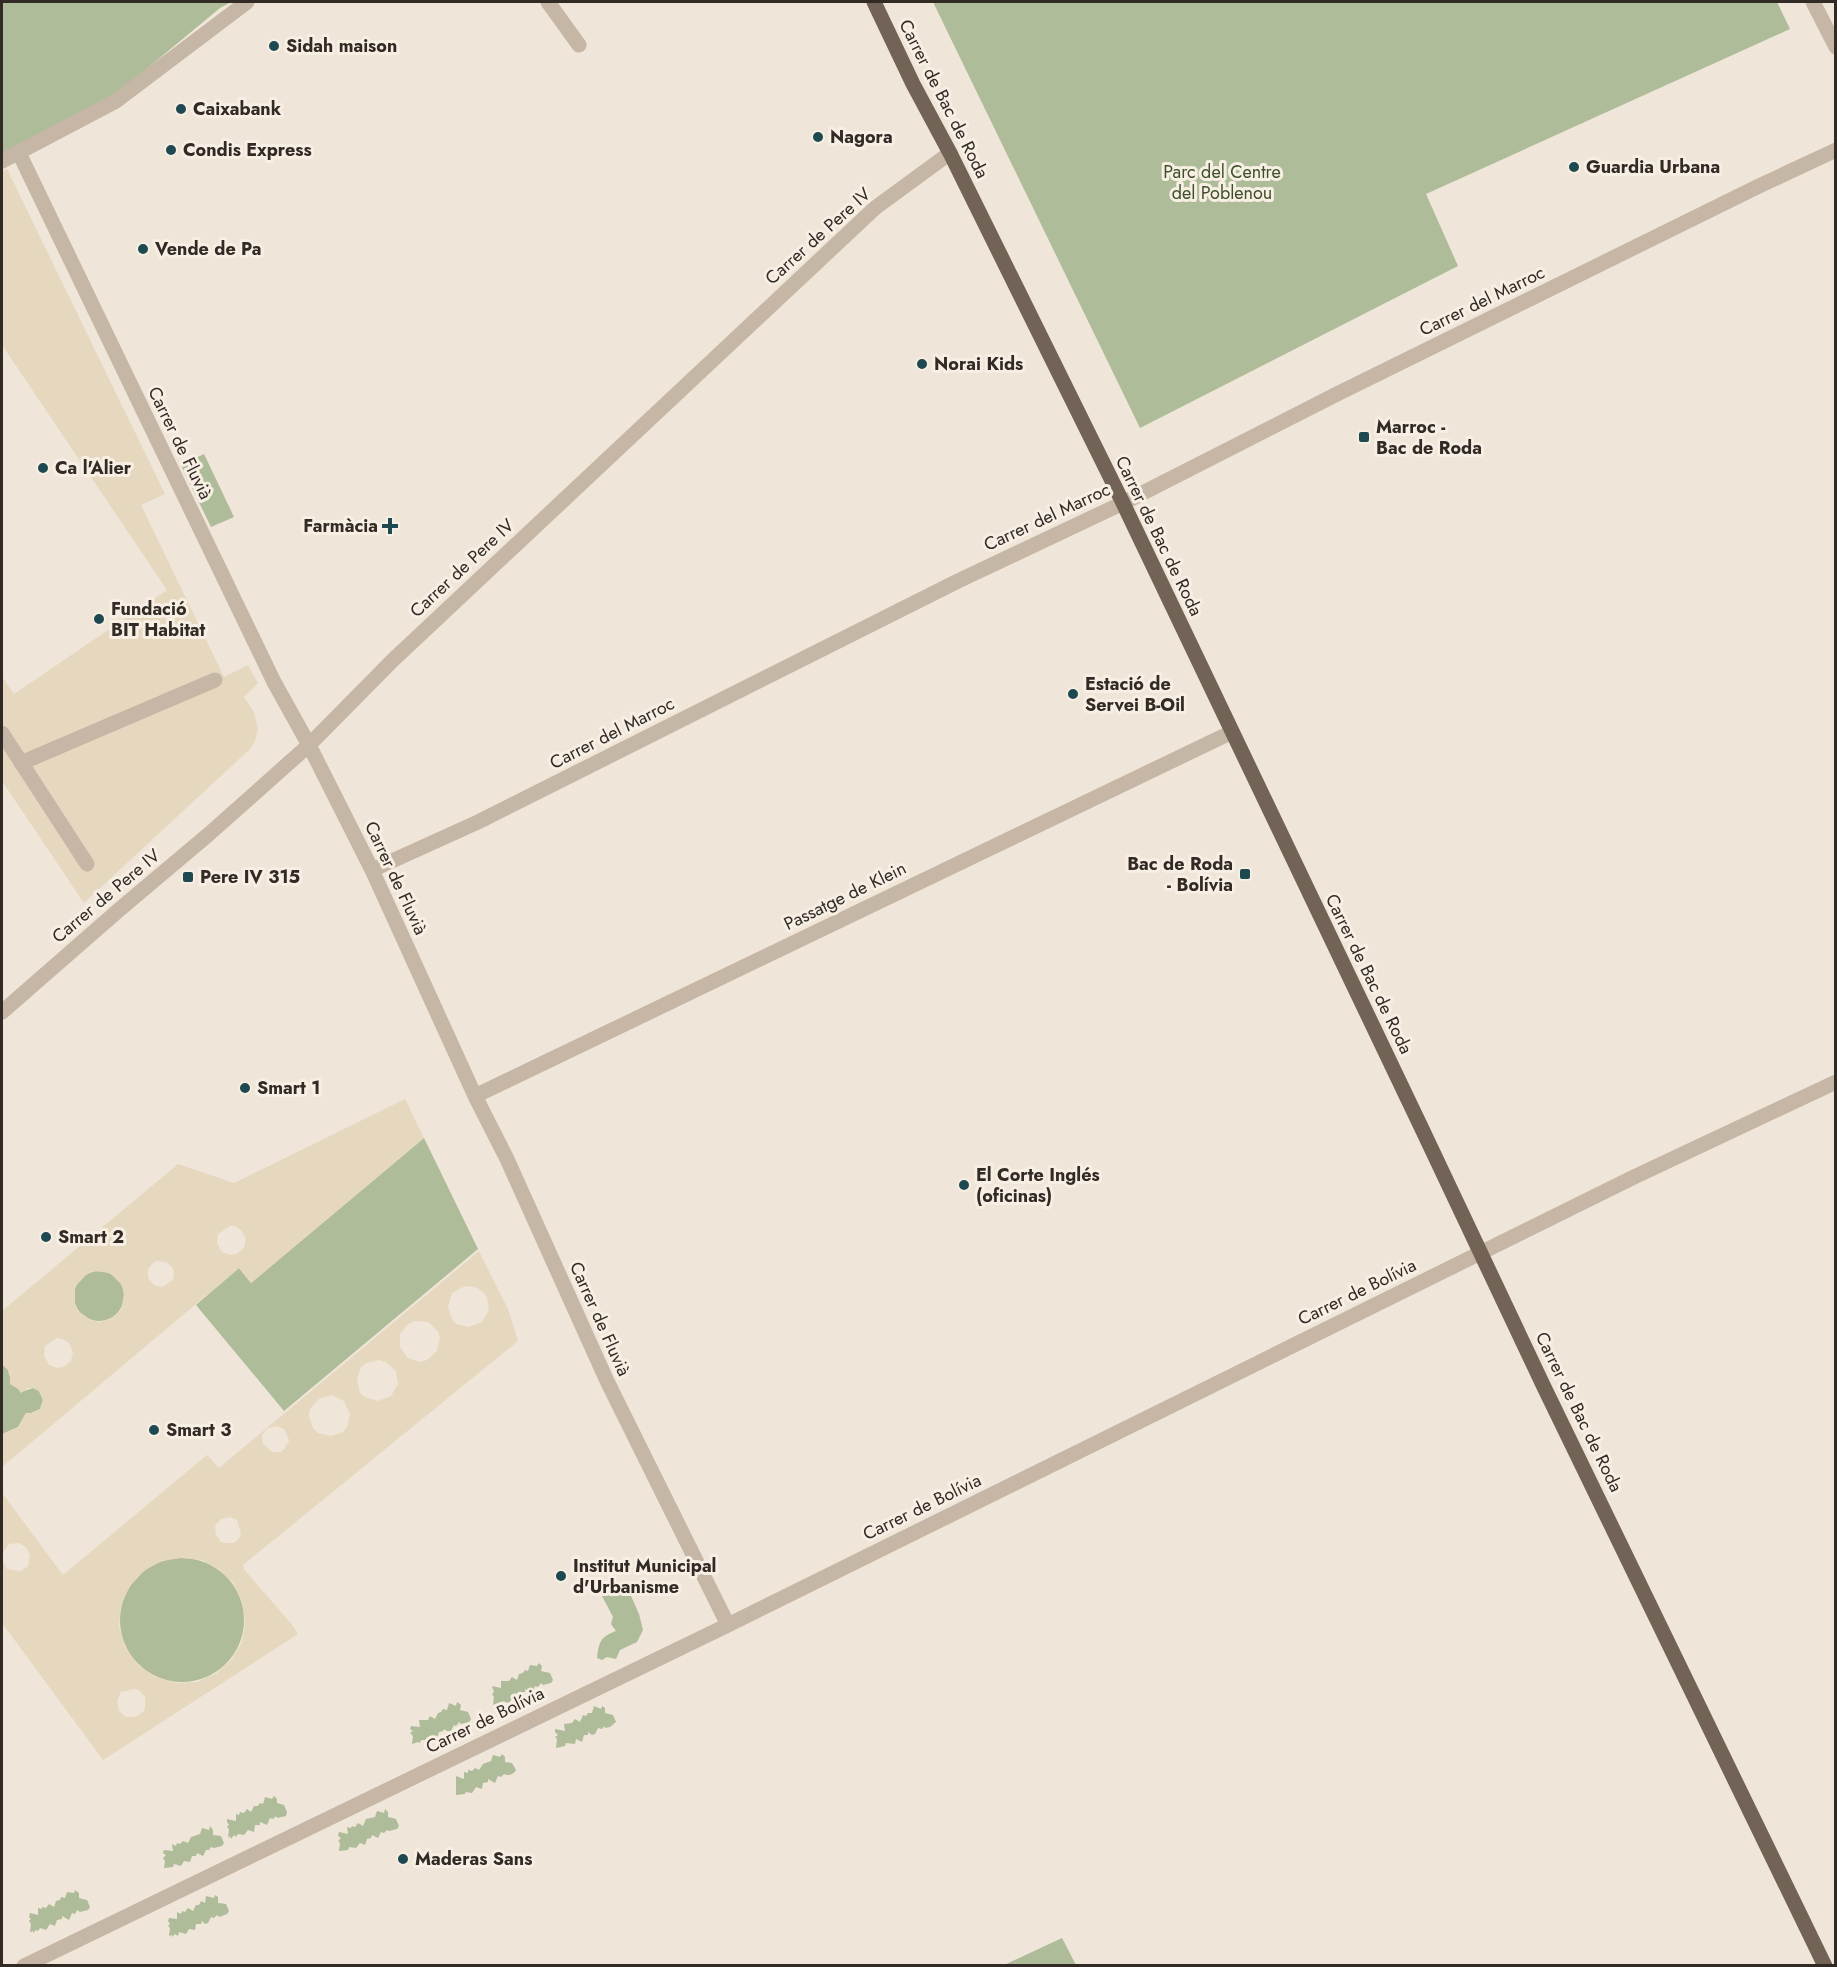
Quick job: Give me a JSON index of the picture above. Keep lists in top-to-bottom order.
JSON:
{
  "streets": {
    "main road": ["Carrer de Bac de Roda"],
    "street": [
      "Carrer de Pere IV",
      "Carrer del Marroc",
      "Carrer de Fluvià",
      "Passatge de Klein",
      "Carrer de Bolívia"
    ]
  },
  "crossings": [
    ["Carrer de Bac de Roda", "Carrer de Pere IV"],
    ["Carrer de Bac de Roda", "Carrer del Marroc"],
    ["Carrer de Bac de Roda", "Passatge de Klein"],
    ["Carrer de Bac de Roda", "Carrer de Bolívia"],
    ["Carrer de Pere IV", "Carrer de Fluvià"],
    ["Carrer del Marroc", "Carrer de Fluvià"],
    ["Carrer de Fluvià", "Passatge de Klein"],
    ["Carrer de Fluvià", "Carrer de Bolívia"]
  ],
  "parks": ["Parc del Centre del Poblenou"],
  "places": {
    "other": [
      "Sidah maison",
      "Caixabank",
      "Nagora",
      "Condis Express",
      "Guardia Urbana",
      "Vende de Pa",
      "Norai Kids",
      "Ca l'Alier",
      "Fundació BIT Habitat",
      "Estació de Servei B-Oil",
      "Smart 1",
      "El Corte Inglés (oficinas)",
      "Smart 2",
      "Smart 3",
      "Institut Municipal d'Urbanisme",
      "Maderas Sans"
    ],
    "transit": ["Marroc - Bac de Roda", "Bac de Roda - Bolívia", "Pere IV 315"],
    "health": ["Farmàcia"]
  }
}
